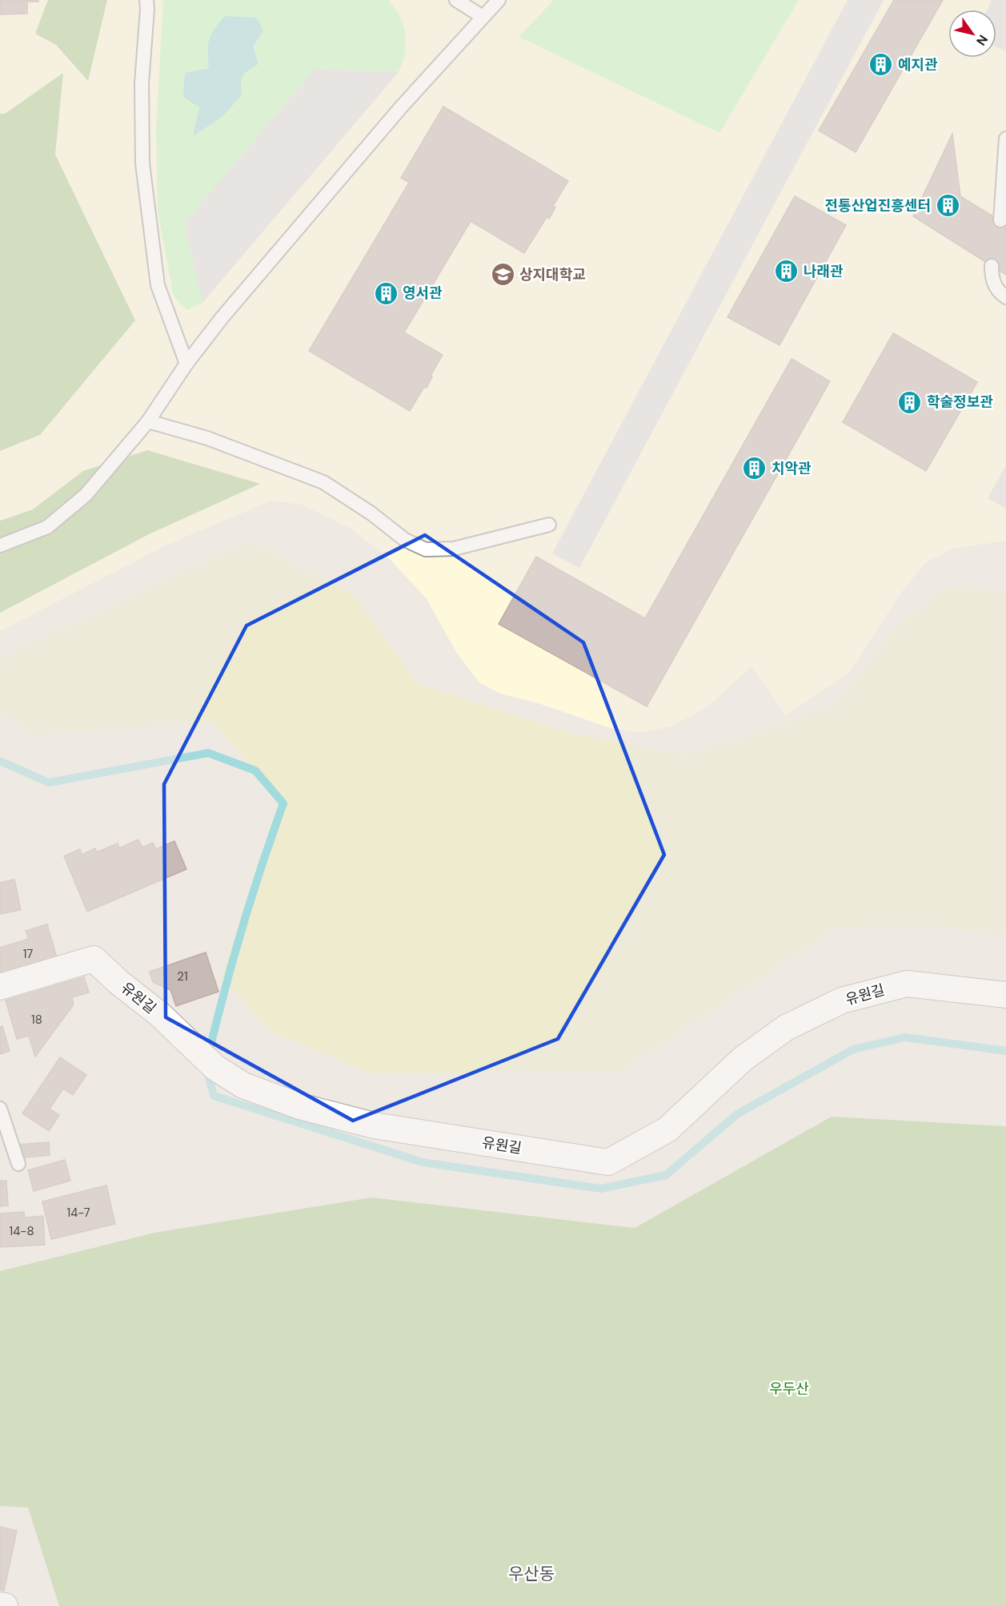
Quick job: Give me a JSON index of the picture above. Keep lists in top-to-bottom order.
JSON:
{
  "streets": {
    "street": ["유원길"]
  },
  "districts": ["우산동"],
  "parks": ["우두산"],
  "places": {
    "building": [
      "예지관",
      "전통산업진흥센터",
      "나래관",
      "영서관",
      "학술정보관",
      "치악관"
    ],
    "school or university": ["상지대학교"]
  },
  "house_numbers": [
    "17",
    "21",
    "18",
    "14-7",
    "14-8"
  ],
  "north": "bottom right"
}
